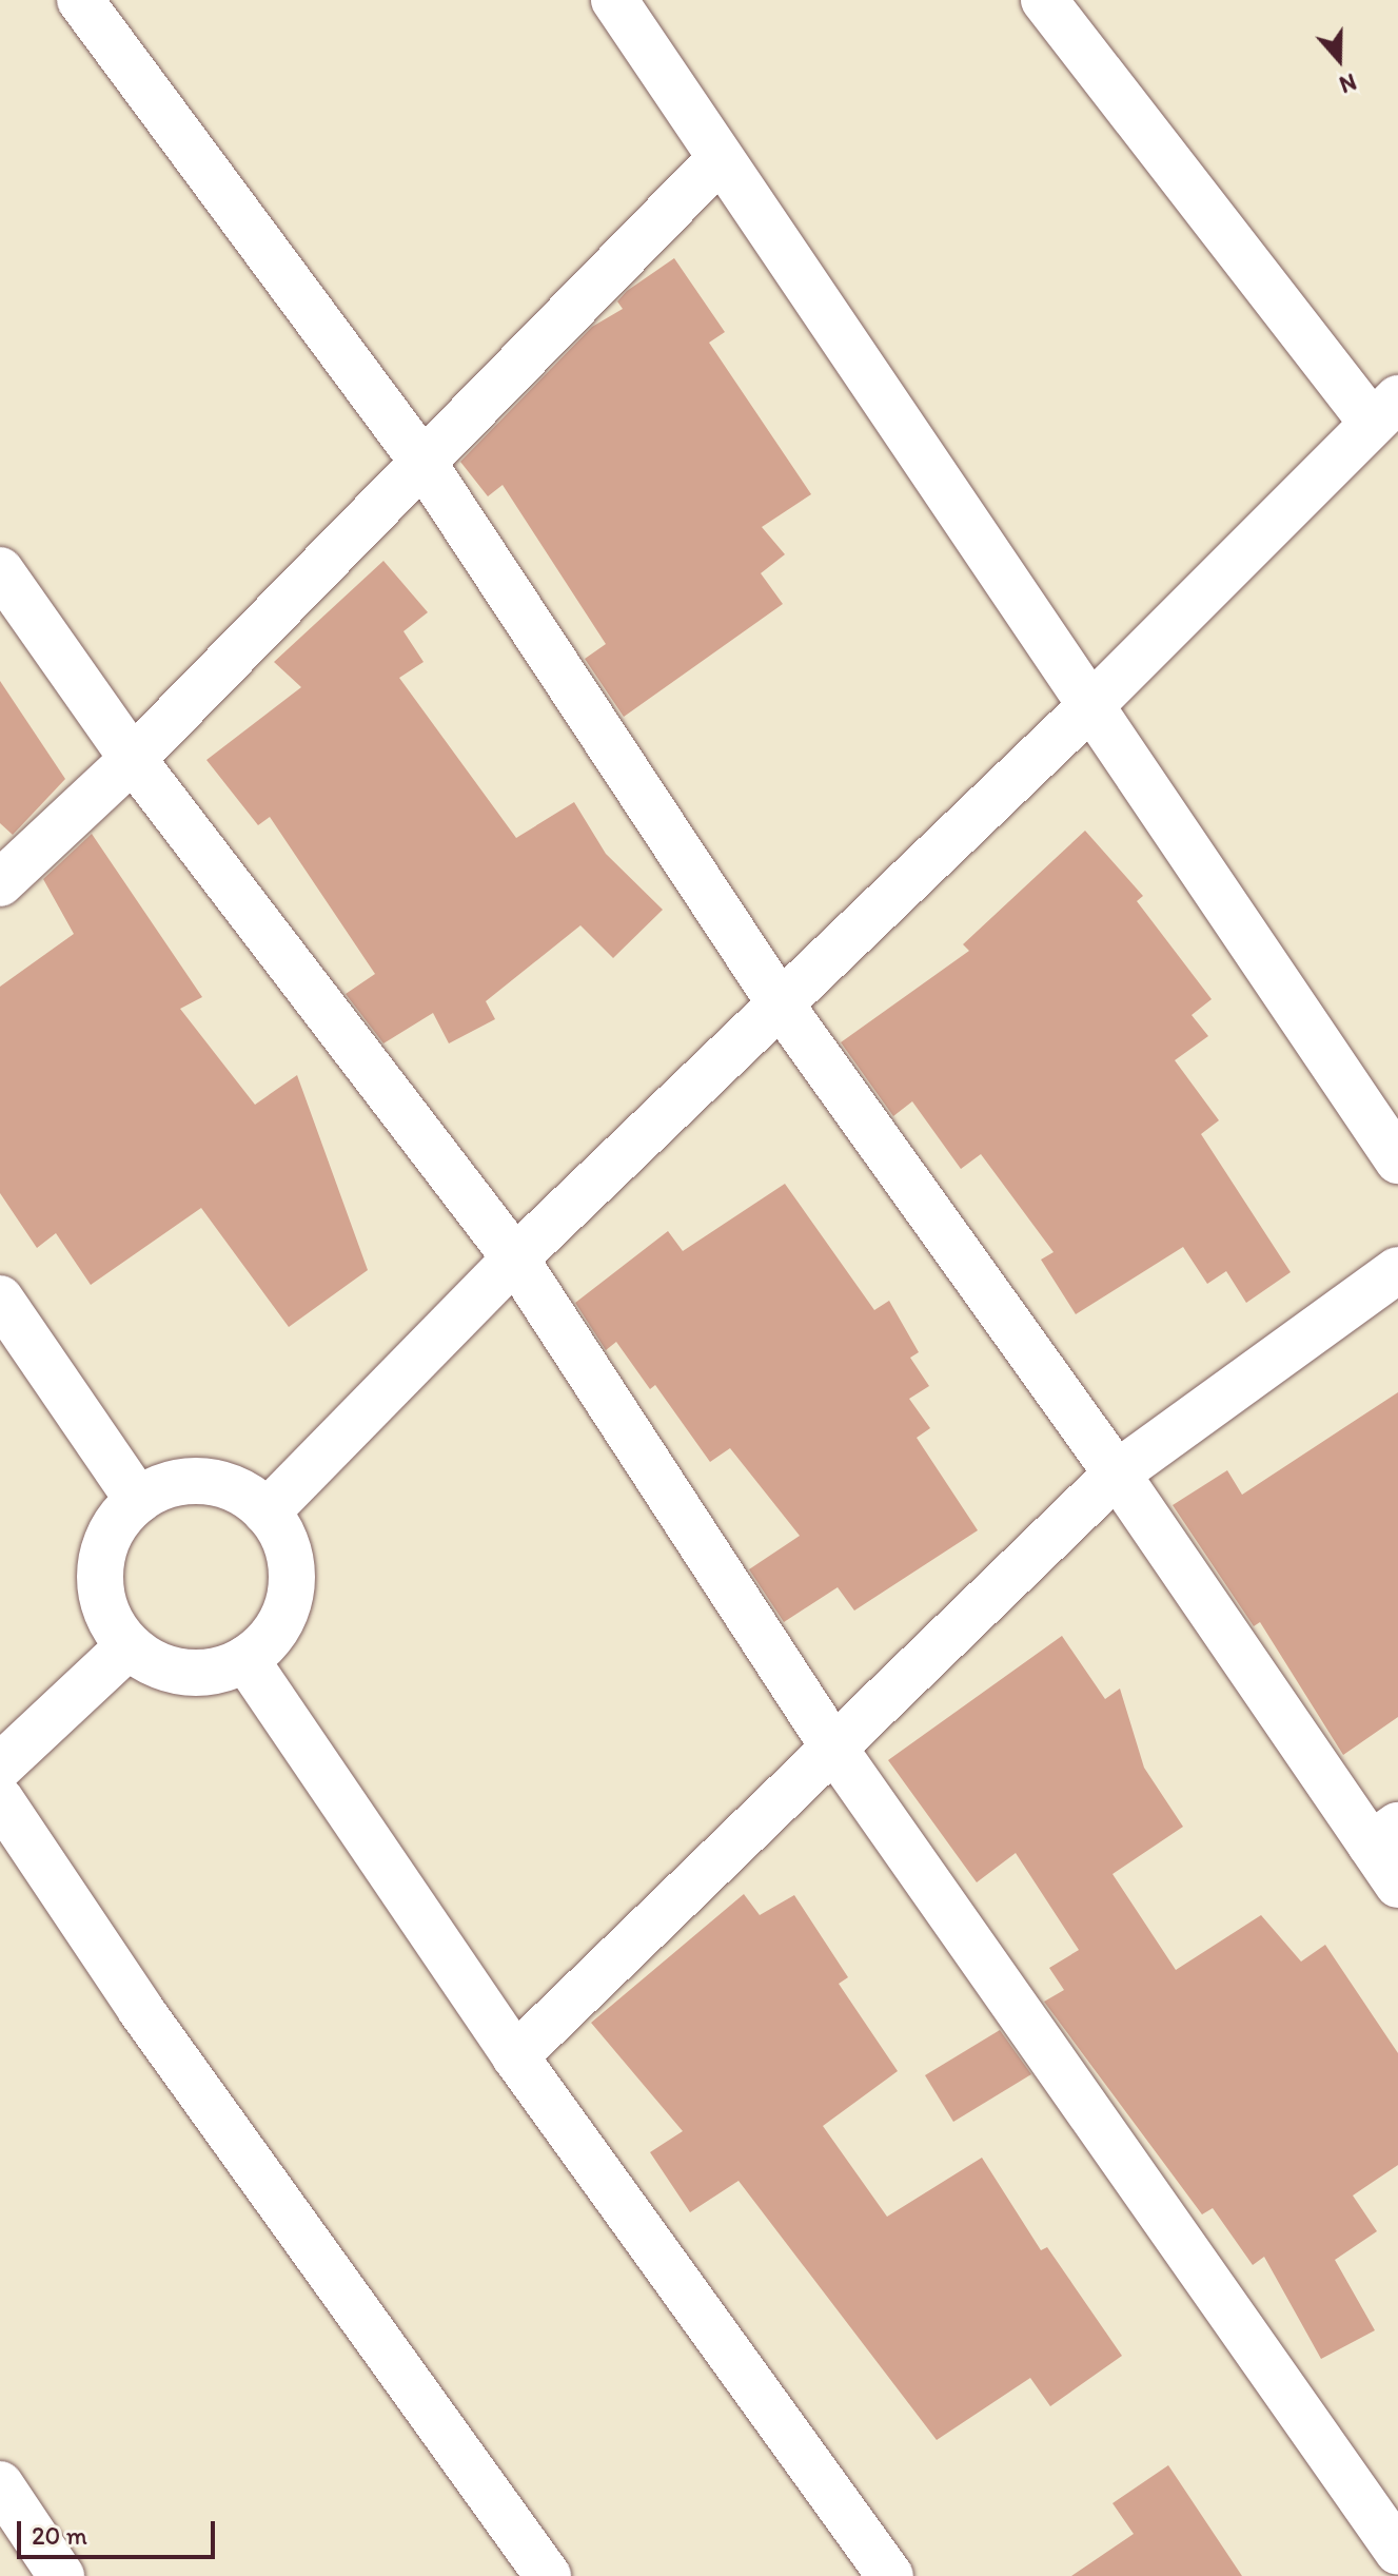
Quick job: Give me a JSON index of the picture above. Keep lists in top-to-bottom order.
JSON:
{
  "scale_bar": "20 m",
  "north": "bottom"
}
